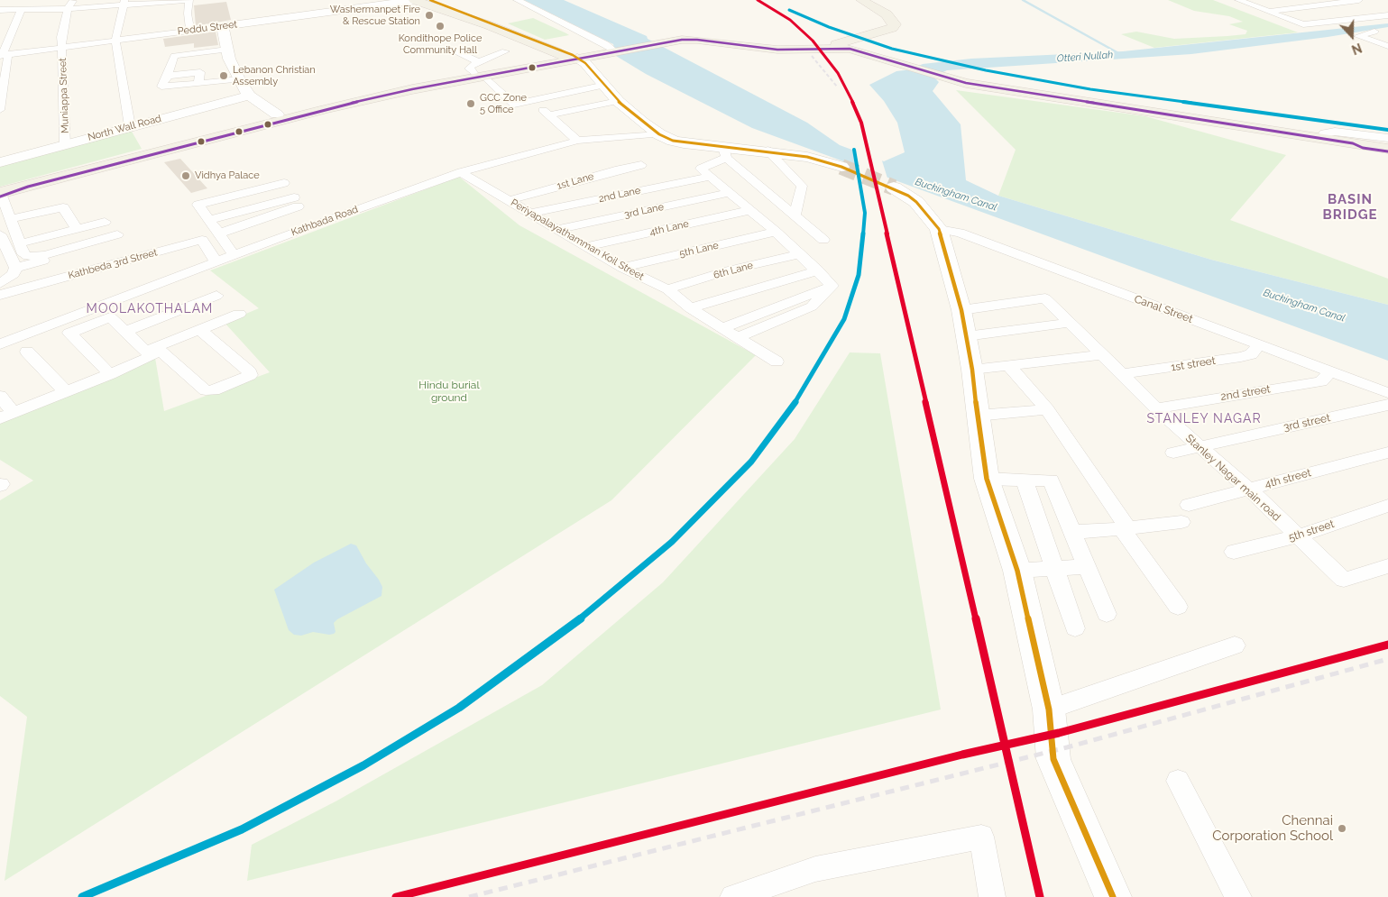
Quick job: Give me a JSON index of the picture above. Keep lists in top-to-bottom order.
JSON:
{
  "streets": {
    "main road": ["Peddu Street", "North Wall Road"],
    "street": [
      "Muniappa Street",
      "1st Lane",
      "2nd Lane",
      "3rd Lane",
      "Kathbada Road",
      "4th Lane",
      "Periyapalayathamman Koil Street",
      "5th Lane",
      "Kathbeda 3rd Street",
      "6th Lane",
      "Canal Street",
      "1st street",
      "2nd street",
      "3rd street",
      "Stanley Nagar main road",
      "4th street",
      "5th street"
    ]
  },
  "crossings": [
    ["Peddu Street", "Muniappa Street"],
    ["Muniappa Street", "North Wall Road"],
    ["1st Lane", "Periyapalayathamman Koil Street"],
    ["2nd Lane", "Periyapalayathamman Koil Street"],
    ["3rd Lane", "Periyapalayathamman Koil Street"],
    ["Kathbada Road", "Periyapalayathamman Koil Street"],
    ["4th Lane", "Periyapalayathamman Koil Street"],
    ["Periyapalayathamman Koil Street", "5th Lane"],
    ["Periyapalayathamman Koil Street", "6th Lane"],
    ["Canal Street", "1st street"],
    ["Canal Street", "2nd street"],
    ["1st street", "Stanley Nagar main road"],
    ["2nd street", "Stanley Nagar main road"],
    ["3rd street", "Stanley Nagar main road"],
    ["Stanley Nagar main road", "4th street"],
    ["Stanley Nagar main road", "5th street"]
  ],
  "districts": ["BASIN BRIDGE", "MOOLAKOTHALAM", "STANLEY NAGAR"],
  "water": ["Otteri Nullah", "Buckingham Canal"],
  "parks": ["Hindu burial ground"],
  "places": [
    "Washermanpet Fire & Rescue Station",
    "Kondithope Police Community Hall",
    "Lebanon Christian Assembly",
    "GCC Zone 5 Office",
    "Vidhya Palace",
    "Chennai Corporation School"
  ],
  "north": "bottom"
}
